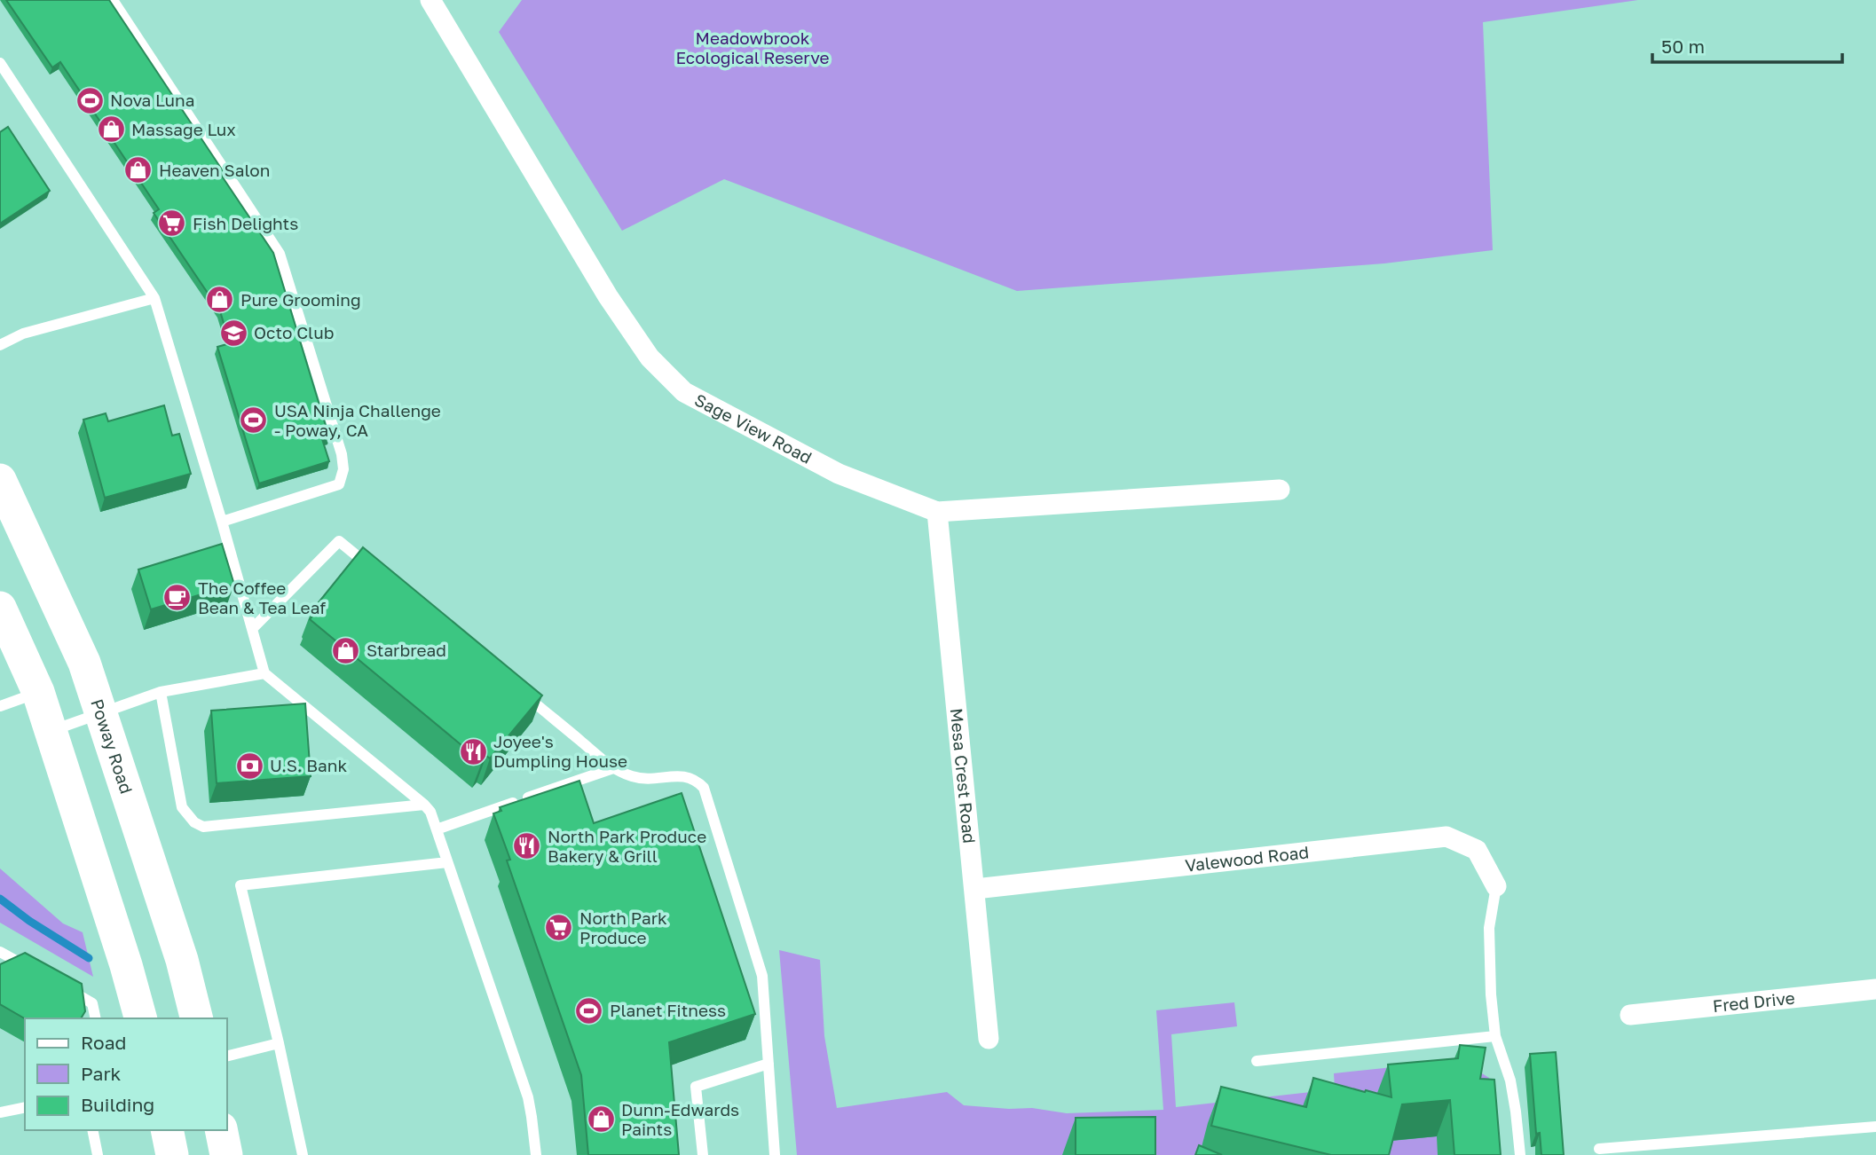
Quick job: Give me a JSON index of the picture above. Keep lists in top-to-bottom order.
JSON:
{
  "streets": {
    "main road": ["Poway Road"],
    "street": [
      "Sage View Road",
      "Mesa Crest Road",
      "Valewood Road",
      "Fred Drive"
    ]
  },
  "crossings": [
    ["Sage View Road", "Mesa Crest Road"],
    ["Mesa Crest Road", "Valewood Road"]
  ],
  "parks": ["Meadowbrook Ecological Reserve"],
  "places": {
    "sports": ["Nova Luna", "USA Ninja Challenge - Poway, CA", "Planet Fitness"],
    "shop": [
      "Massage Lux",
      "Heaven Salon",
      "Pure Grooming",
      "Starbread",
      "Dunn-Edwards Paints"
    ],
    "supermarket": ["Fish Delights", "North Park Produce"],
    "school or university": ["Octo Club"],
    "cafe": ["The Coffee Bean & Tea Leaf"],
    "restaurant": ["Joyee's Dumpling House", "North Park Produce Bakery & Grill"],
    "bank": ["U.S. Bank"]
  },
  "legend": ["Road", "Park", "Building"],
  "scale_bar": "50 m"
}
